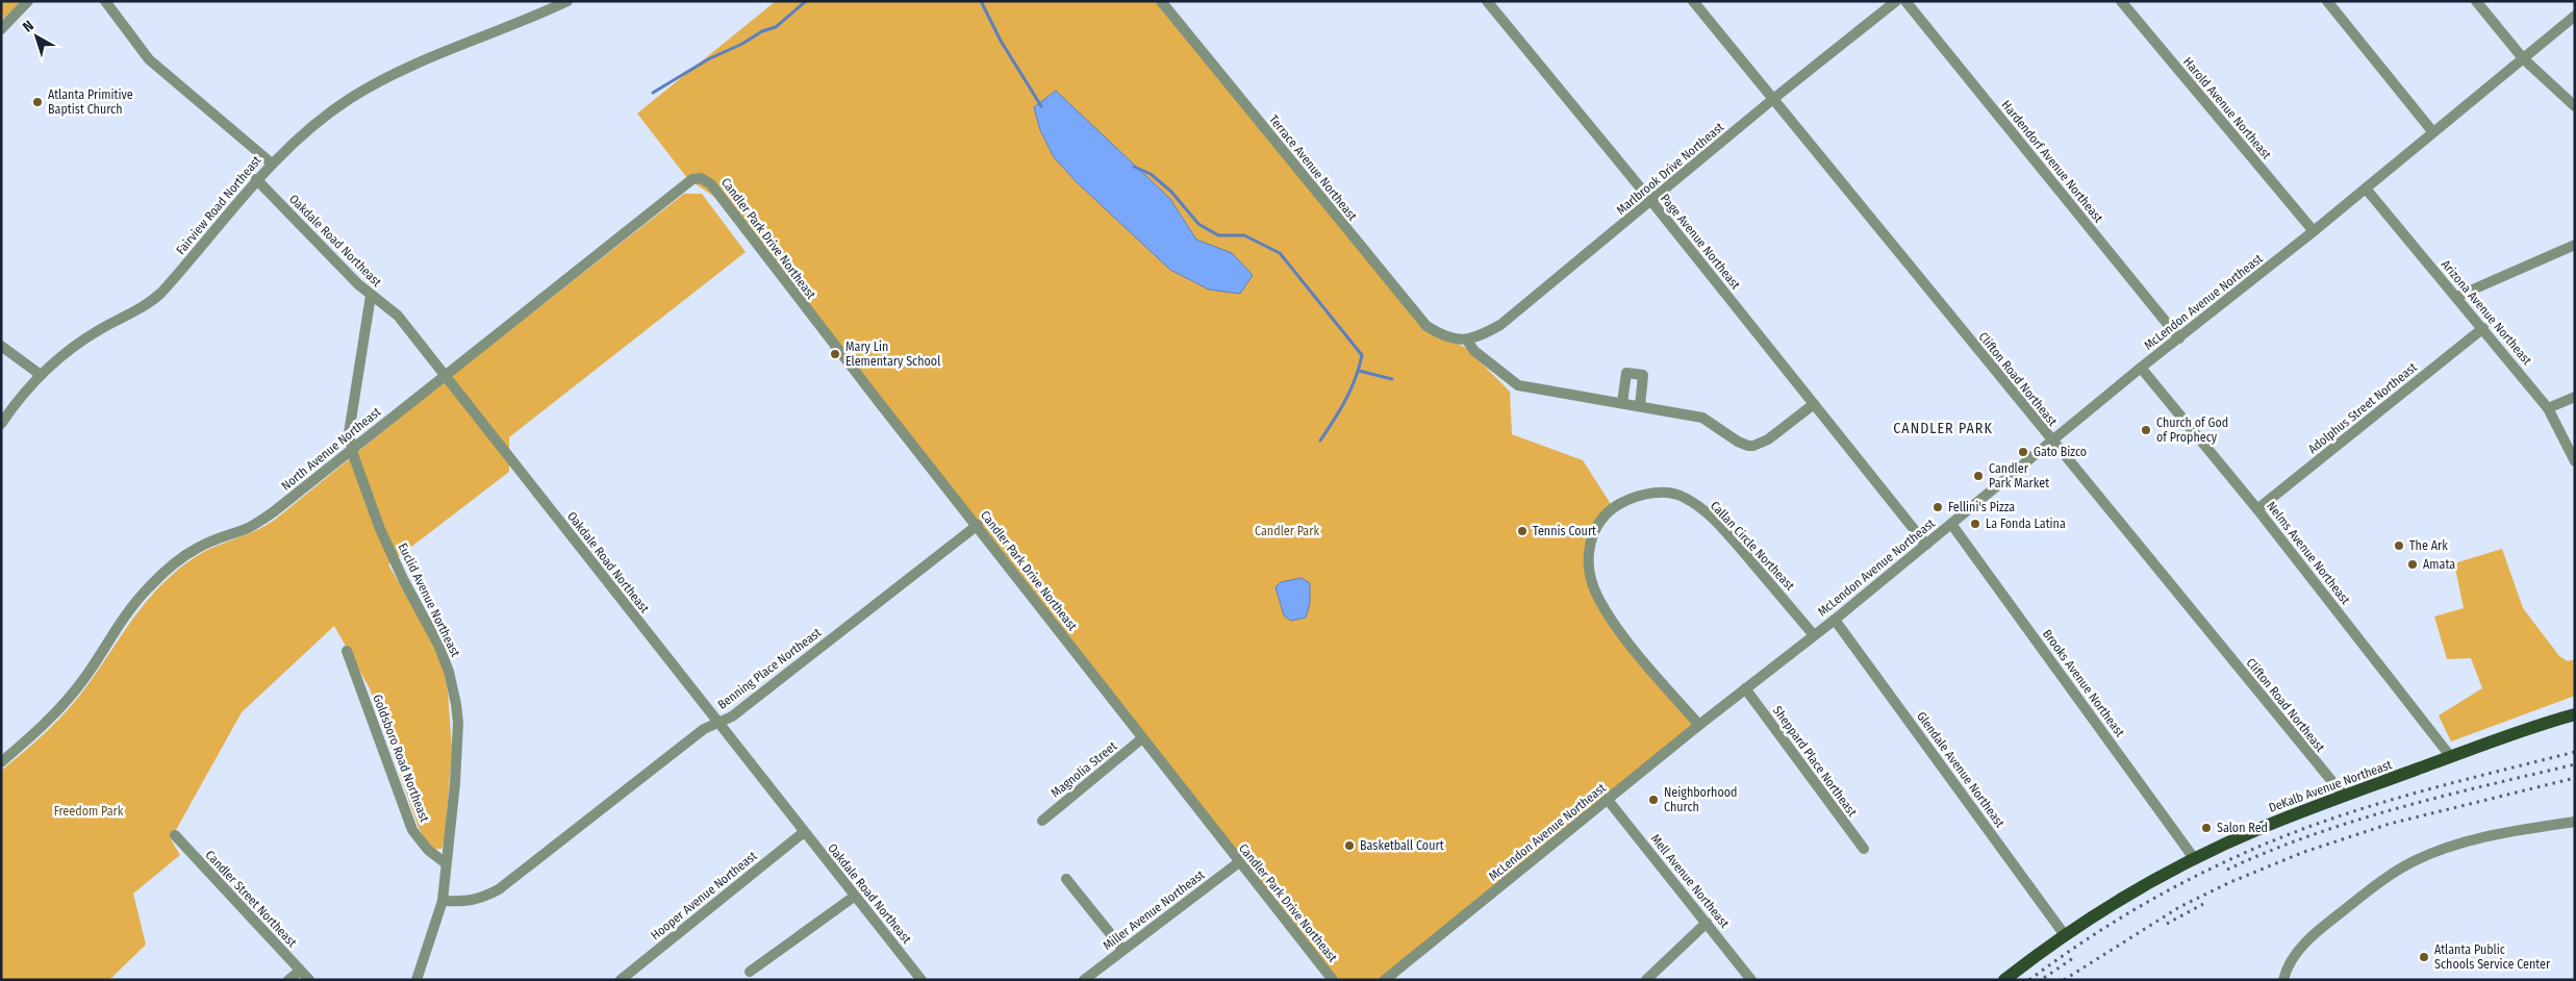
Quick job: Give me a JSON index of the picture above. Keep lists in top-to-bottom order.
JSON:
{
  "streets": {
    "main road": ["DeKalb Avenue Northeast"],
    "street": [
      "Harold Avenue Northeast",
      "Hardendorf Avenue Northeast",
      "Terrace Avenue Northeast",
      "Marlbrook Drive Northeast",
      "Fairview Road Northeast",
      "Candler Park Drive Northeast",
      "Oakdale Road Northeast",
      "Page Avenue Northeast",
      "McLendon Avenue Northeast",
      "Arizona Avenue Northeast",
      "Clifton Road Northeast",
      "Adolphus Street Northeast",
      "North Avenue Northeast",
      "Callan Circle Northeast",
      "Nelms Avenue Northeast",
      "Euclid Avenue Northeast",
      "Benning Place Northeast",
      "Brooks Avenue Northeast",
      "Goldsboro Road Northeast",
      "Sheppard Place Northeast",
      "Magnolia Street",
      "Glendale Avenue Northeast",
      "Mell Avenue Northeast",
      "Hooper Avenue Northeast",
      "Candler Street Northeast",
      "Miller Avenue Northeast"
    ]
  },
  "crossings": [
    ["Harold Avenue Northeast", "McLendon Avenue Northeast"],
    ["Hardendorf Avenue Northeast", "McLendon Avenue Northeast"],
    ["Terrace Avenue Northeast", "Marlbrook Drive Northeast"],
    ["Marlbrook Drive Northeast", "Page Avenue Northeast"],
    ["Marlbrook Drive Northeast", "Clifton Road Northeast"],
    ["Fairview Road Northeast", "Oakdale Road Northeast"],
    ["Candler Park Drive Northeast", "North Avenue Northeast"],
    ["Candler Park Drive Northeast", "Benning Place Northeast"],
    ["Candler Park Drive Northeast", "Magnolia Street"],
    ["Candler Park Drive Northeast", "Miller Avenue Northeast"],
    ["Oakdale Road Northeast", "North Avenue Northeast"],
    ["Oakdale Road Northeast", "Euclid Avenue Northeast"],
    ["Oakdale Road Northeast", "Benning Place Northeast"],
    ["Oakdale Road Northeast", "Hooper Avenue Northeast"],
    ["Page Avenue Northeast", "McLendon Avenue Northeast"],
    ["McLendon Avenue Northeast", "Arizona Avenue Northeast"],
    ["McLendon Avenue Northeast", "Clifton Road Northeast"],
    ["McLendon Avenue Northeast", "Callan Circle Northeast"],
    ["McLendon Avenue Northeast", "Nelms Avenue Northeast"],
    ["McLendon Avenue Northeast", "Brooks Avenue Northeast"],
    ["McLendon Avenue Northeast", "Sheppard Place Northeast"],
    ["McLendon Avenue Northeast", "Glendale Avenue Northeast"],
    ["McLendon Avenue Northeast", "Mell Avenue Northeast"],
    ["Arizona Avenue Northeast", "Adolphus Street Northeast"],
    ["Clifton Road Northeast", "DeKalb Avenue Northeast"],
    ["Adolphus Street Northeast", "Nelms Avenue Northeast"],
    ["North Avenue Northeast", "Euclid Avenue Northeast"],
    ["Nelms Avenue Northeast", "DeKalb Avenue Northeast"],
    ["Euclid Avenue Northeast", "Benning Place Northeast"],
    ["Euclid Avenue Northeast", "Goldsboro Road Northeast"],
    ["Brooks Avenue Northeast", "DeKalb Avenue Northeast"],
    ["Glendale Avenue Northeast", "DeKalb Avenue Northeast"]
  ],
  "districts": ["CANDLER PARK"],
  "parks": ["Candler Park", "Freedom Park"],
  "places": [
    "Atlanta Primitive Baptist Church",
    "Mary Lin Elementary School",
    "Church of God of Prophecy",
    "Gato Bizco",
    "Candler Park Market",
    "Fellini's Pizza",
    "La Fonda Latina",
    "Tennis Court",
    "The Ark",
    "Amata",
    "Neighborhood Church",
    "Salon Red",
    "Basketball Court",
    "Atlanta Public Schools Service Center"
  ],
  "north": "top left"
}
